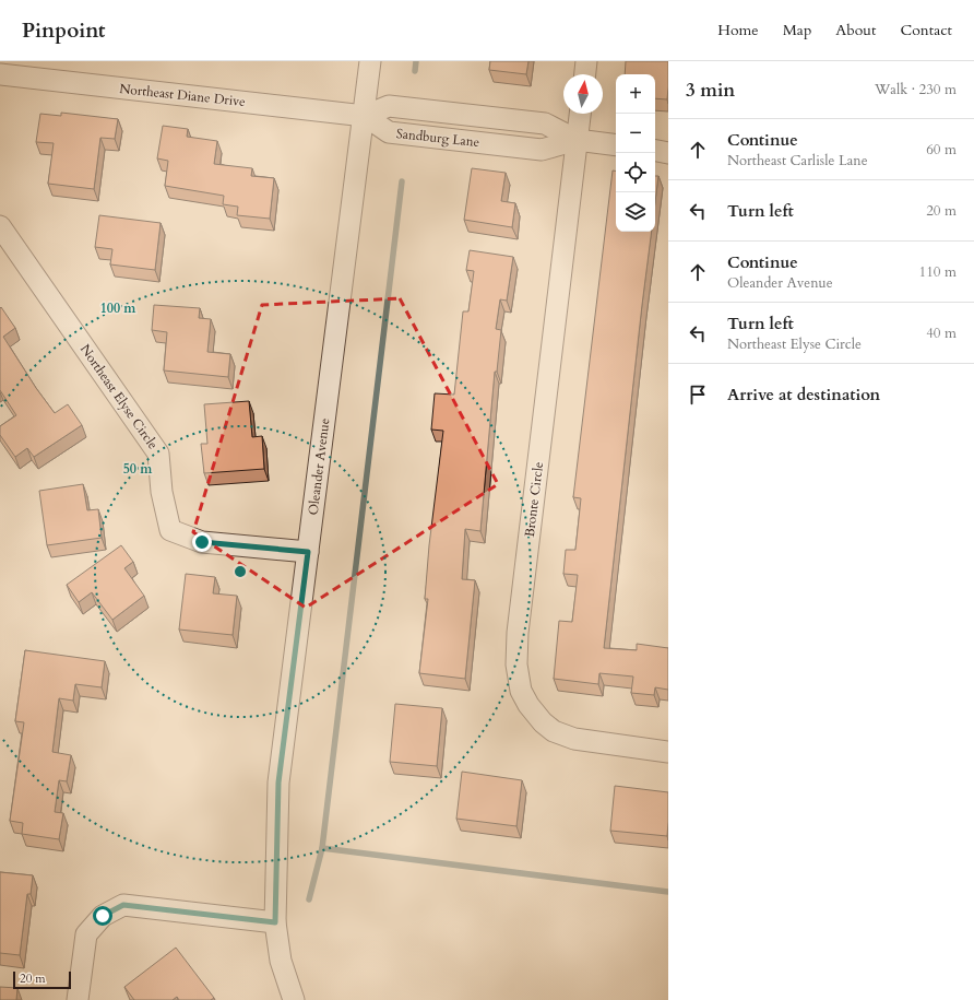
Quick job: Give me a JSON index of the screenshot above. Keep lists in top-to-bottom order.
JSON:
{
  "streets": {
    "street": [
      "Northeast Diane Drive",
      "Sandburg Lane",
      "Northeast Elyse Circle",
      "Oleander Avenue",
      "Bronte Circle"
    ]
  },
  "crossings": [
    ["Northeast Diane Drive", "Sandburg Lane"],
    ["Northeast Diane Drive", "Oleander Avenue"],
    ["Sandburg Lane", "Oleander Avenue"],
    ["Sandburg Lane", "Bronte Circle"],
    ["Northeast Elyse Circle", "Oleander Avenue"]
  ],
  "scale_bar": "20 m",
  "north": "top",
  "page": {
    "header": "Pinpoint",
    "nav": [
      "Home",
      "Map",
      "About",
      "Contact"
    ],
    "heading": ["3 min", "Walk · 230 m"],
    "map_buttons": ["+", "−"],
    "list": [
      ["Continue", "Northeast Carlisle Lane", "60 m"],
      ["Turn left", "20 m"],
      ["Continue", "Oleander Avenue", "110 m"],
      ["Turn left", "Northeast Elyse Circle", "40 m"],
      "Arrive at destination"
    ],
    "scale": "20 m"
  },
  "rings": ["100 m", "50 m"]
}
